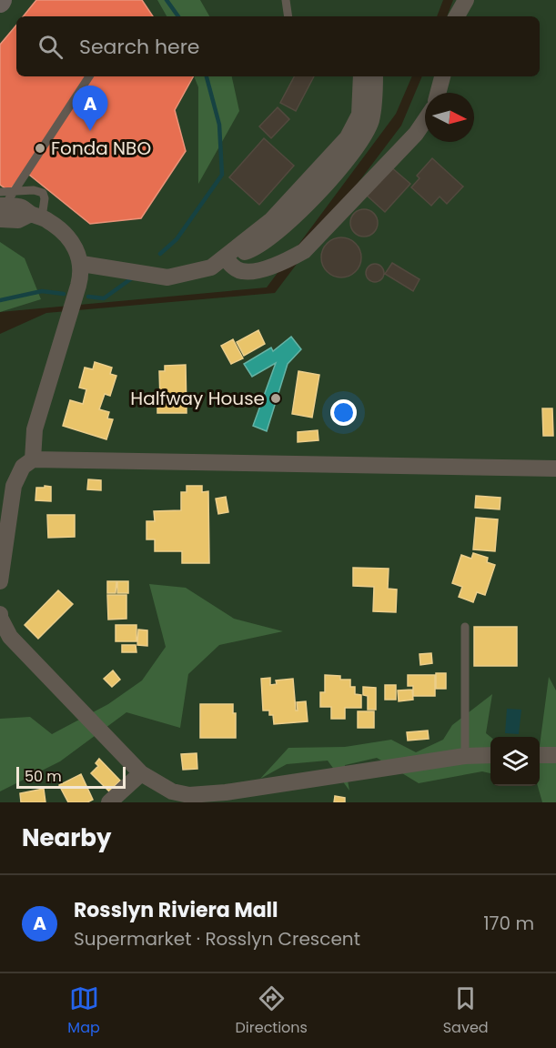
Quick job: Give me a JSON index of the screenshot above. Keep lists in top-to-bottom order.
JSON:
{
  "places": ["Fonda NBO", "Halfway House"],
  "scale_bar": "50 m",
  "north": "right",
  "page": {
    "search": "Search here",
    "pins": "A",
    "scale": "50 m",
    "heading": "Nearby",
    "list": [
      {
        "mark": "A",
        "name": "Rosslyn Riviera Mall",
        "note": "Supermarket · Rosslyn Crescent",
        "value": "170 m"
      }
    ],
    "nav": ["Map", "Directions", "Saved"]
  }
}
